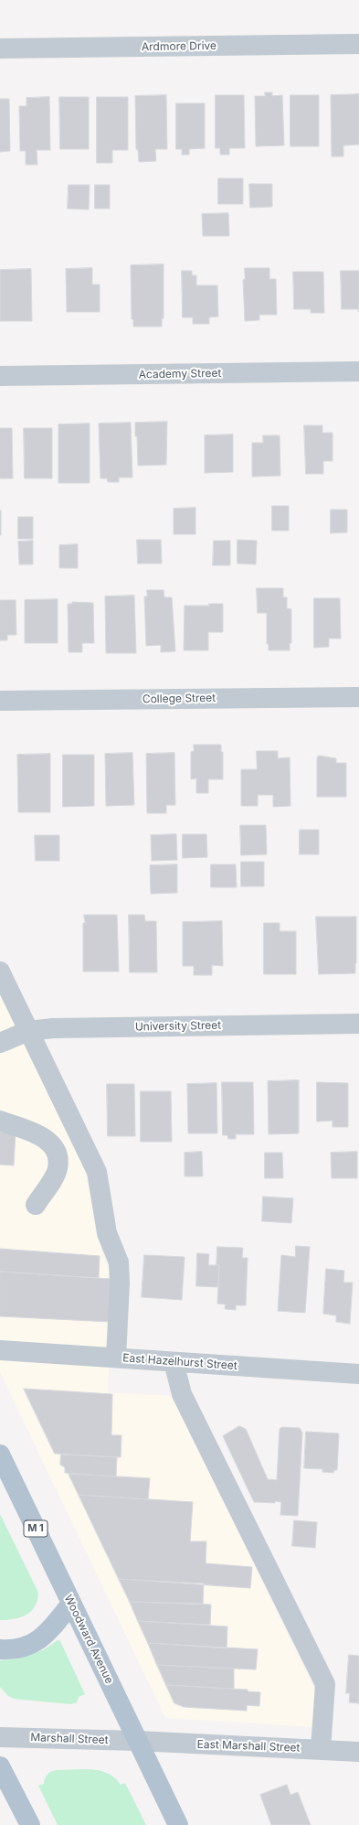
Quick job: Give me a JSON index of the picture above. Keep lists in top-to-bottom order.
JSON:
{
  "streets": {
    "main road": ["M 1", "Woodward Avenue"],
    "street": [
      "Ardmore Drive",
      "Academy Street",
      "College Street",
      "University Street",
      "East Hazelhurst Street",
      "Marshall Street",
      "East Marshall Street"
    ]
  },
  "crossings": [
    ["Woodward Avenue", "Marshall Street"],
    ["Woodward Avenue", "East Marshall Street"],
    ["Marshall Street", "East Marshall Street"]
  ]
}
